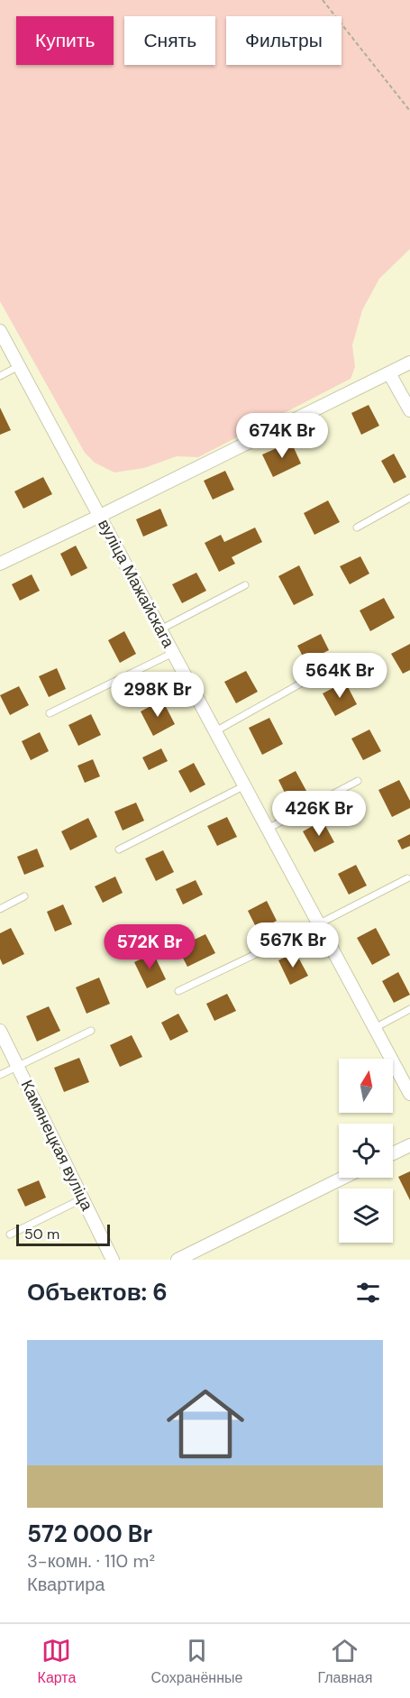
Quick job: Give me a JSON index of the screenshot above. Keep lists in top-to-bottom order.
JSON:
{
  "streets": {
    "street": ["вуліца Мажайскага", "Камянецкая вуліца"]
  },
  "scale_bar": "50 m",
  "north": "top",
  "page": {
    "chip": ["Купить", "Снять", "Фильтры"],
    "price": [
      "674K Br",
      "564K Br",
      "298K Br",
      "426K Br",
      "567K Br",
      "572K Br"
    ],
    "scale": "50 m",
    "heading": "Объектов: 6",
    "list": [
      {
        "name": "572 000 Br",
        "note": "3-комн. · 110 m² · Квартира"
      }
    ],
    "tabs": ["Карта", "Сохранённые", "Главная"]
  }
}
